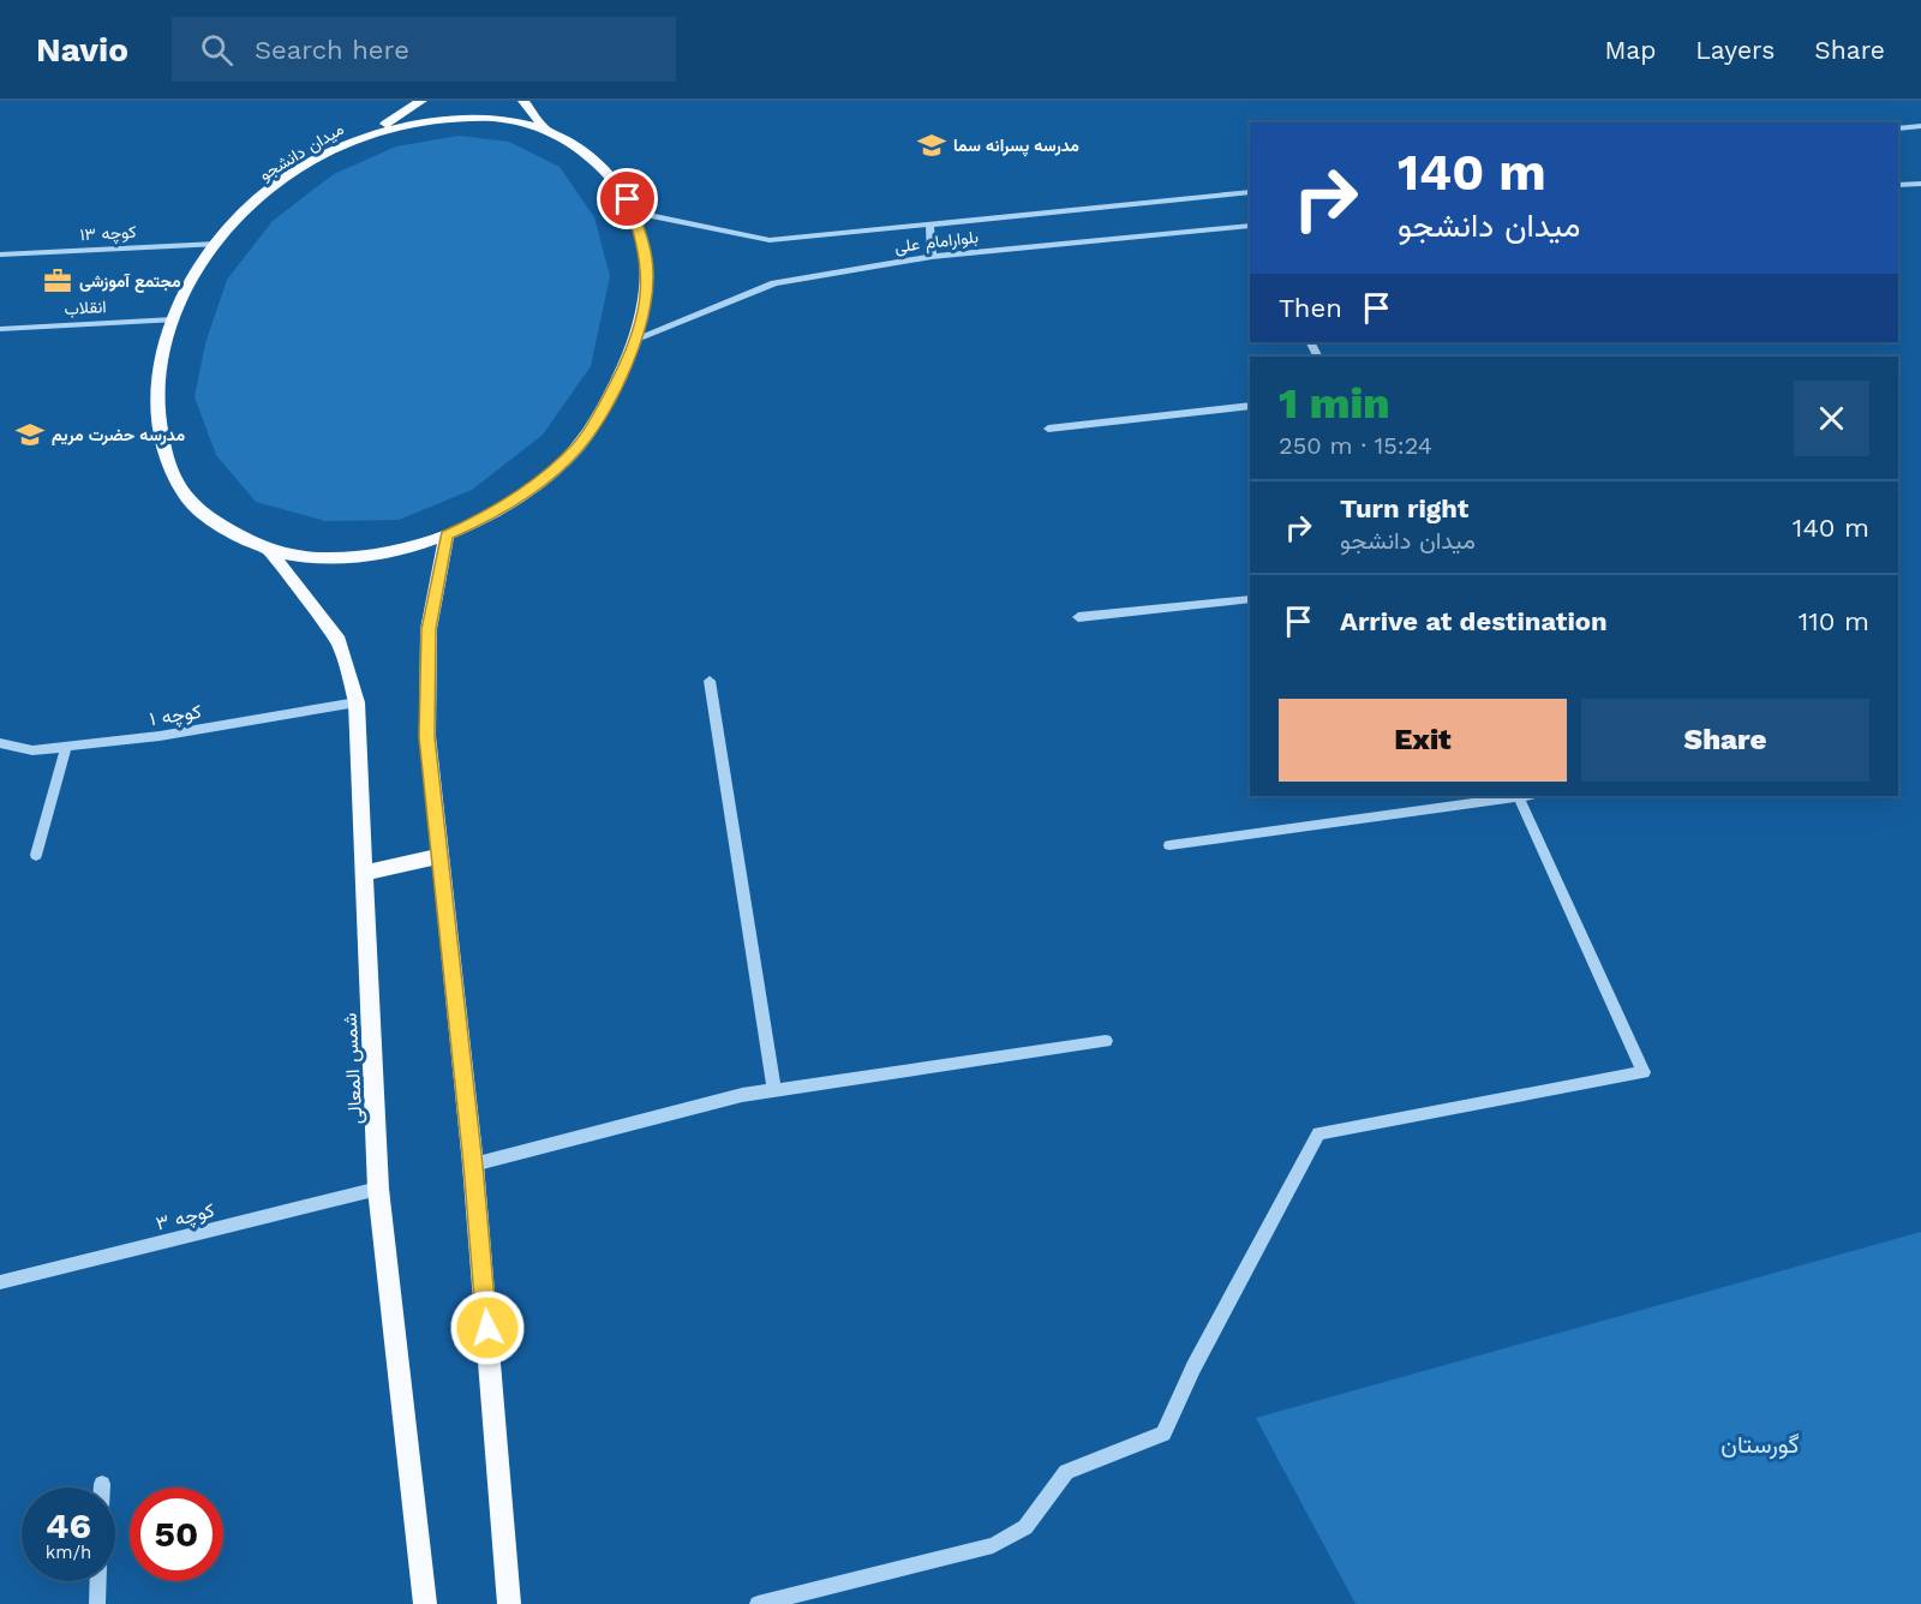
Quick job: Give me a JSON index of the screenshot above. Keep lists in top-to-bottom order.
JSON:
{
  "streets": {
    "main road": ["میدان دانشجو", "شمس المعالی"],
    "street": [
      "کوچه ۱۳",
      "بلوارامام علی",
      "انقلاب",
      "کوچه ۱",
      "کوچه ۳"
    ]
  },
  "crossings": [
    ["میدان دانشجو", "کوچه ۱۳"],
    ["میدان دانشجو", "بلوارامام علی"],
    ["میدان دانشجو", "انقلاب"],
    ["میدان دانشجو", "شمس المعالی"],
    ["کوچه ۱", "شمس المعالی"],
    ["شمس المعالی", "کوچه ۳"]
  ],
  "parks": ["گورستان"],
  "places": {
    "school or university": ["مدرسه پسرانه سما", "مدرسه حضرت مریم"],
    "office": ["مجتمع آموزشی"]
  },
  "page": {
    "header": "Navio",
    "search": "Search here",
    "nav": ["Map", "Layers", "Share"],
    "turn": ["140 m", "میدان دانشجو"],
    "then": "Then",
    "heading": ["1 min", "250 m · 15:24"],
    "list": [
      {
        "name": "Turn right",
        "note": "میدان دانشجو",
        "value": "140 m"
      },
      {
        "name": "Arrive at destination",
        "value": "110 m"
      }
    ],
    "buttons": ["Exit", "Share"],
    "speed": "46 km/h",
    "limit": "50"
  }
}
